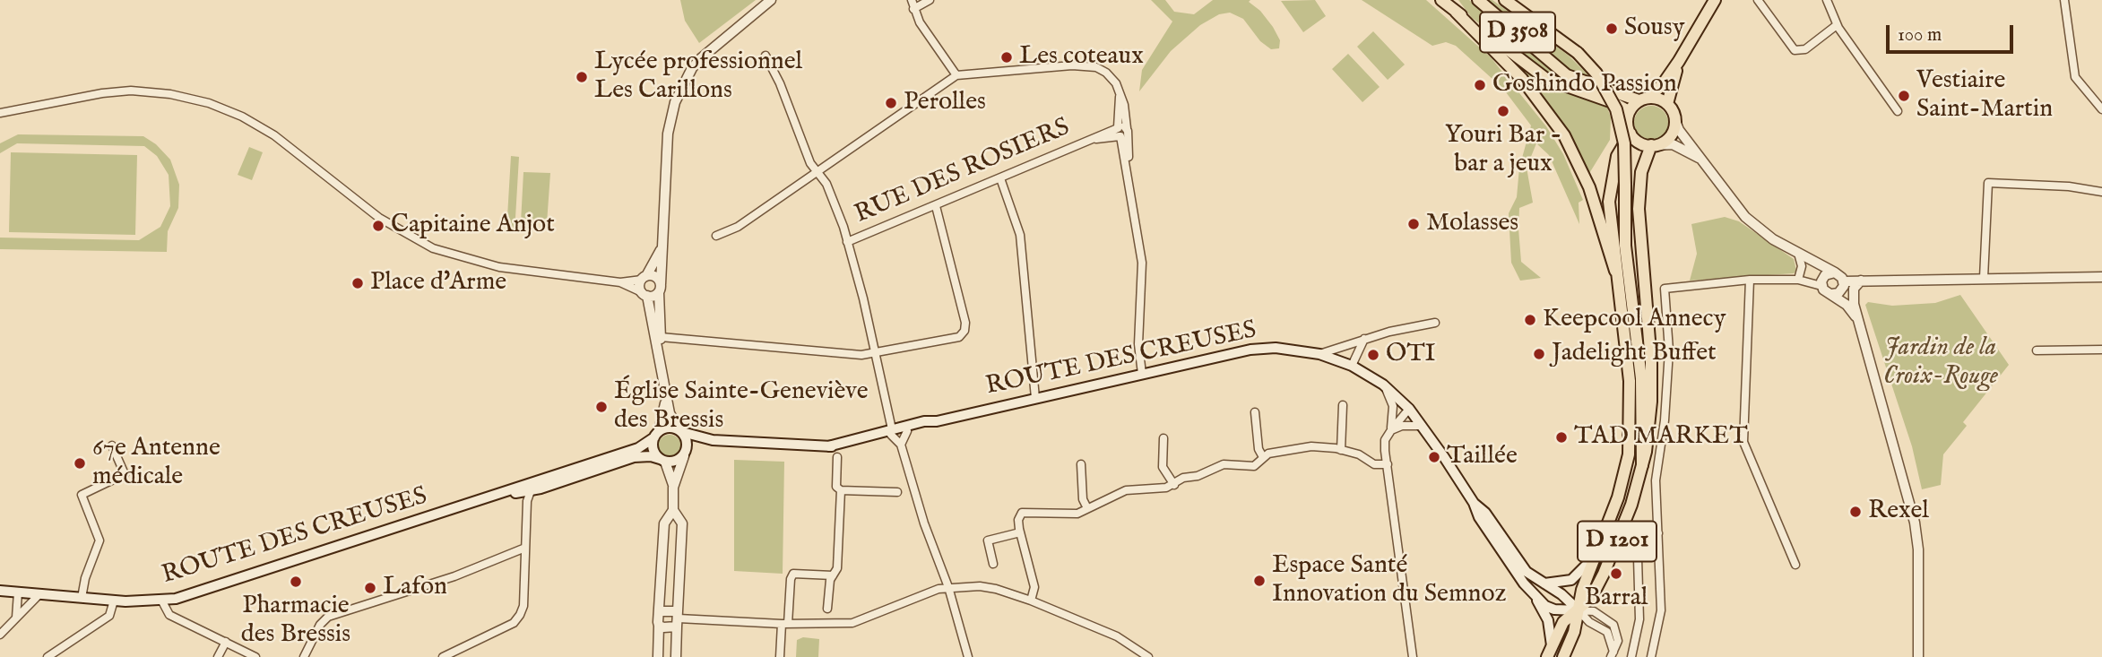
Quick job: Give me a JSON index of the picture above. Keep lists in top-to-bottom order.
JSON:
{
  "streets": {
    "main road": ["D 3508", "ROUTE DES CREUSES", "D 1201"],
    "street": ["RUE DES ROSIERS"]
  },
  "crossings": [
    ["D 3508", "D 1201"],
    ["ROUTE DES CREUSES", "D 1201"]
  ],
  "parks": ["Jardin de la Croix-Rouge"],
  "places": [
    "Sousy",
    "Les coteaux",
    "Lycée professionnel Les Carillons",
    "Goshindo Passion",
    "Vestiaire Saint-Martin",
    "Perolles",
    "Youri Bar - bar a jeux",
    "Molasses",
    "Capitaine Anjot",
    "Place d'Arme",
    "Keepcool Annecy",
    "Jadelight Buffet",
    "OTI",
    "Église Sainte-Geneviève des Bressis",
    "TAD MARKET",
    "Taillée",
    "67e Antenne médicale",
    "Rexel",
    "Barral",
    "Espace Santé Innovation du Semnoz",
    "Pharmacie des Bressis",
    "Lafon"
  ],
  "scale_bar": "100 m"
}
